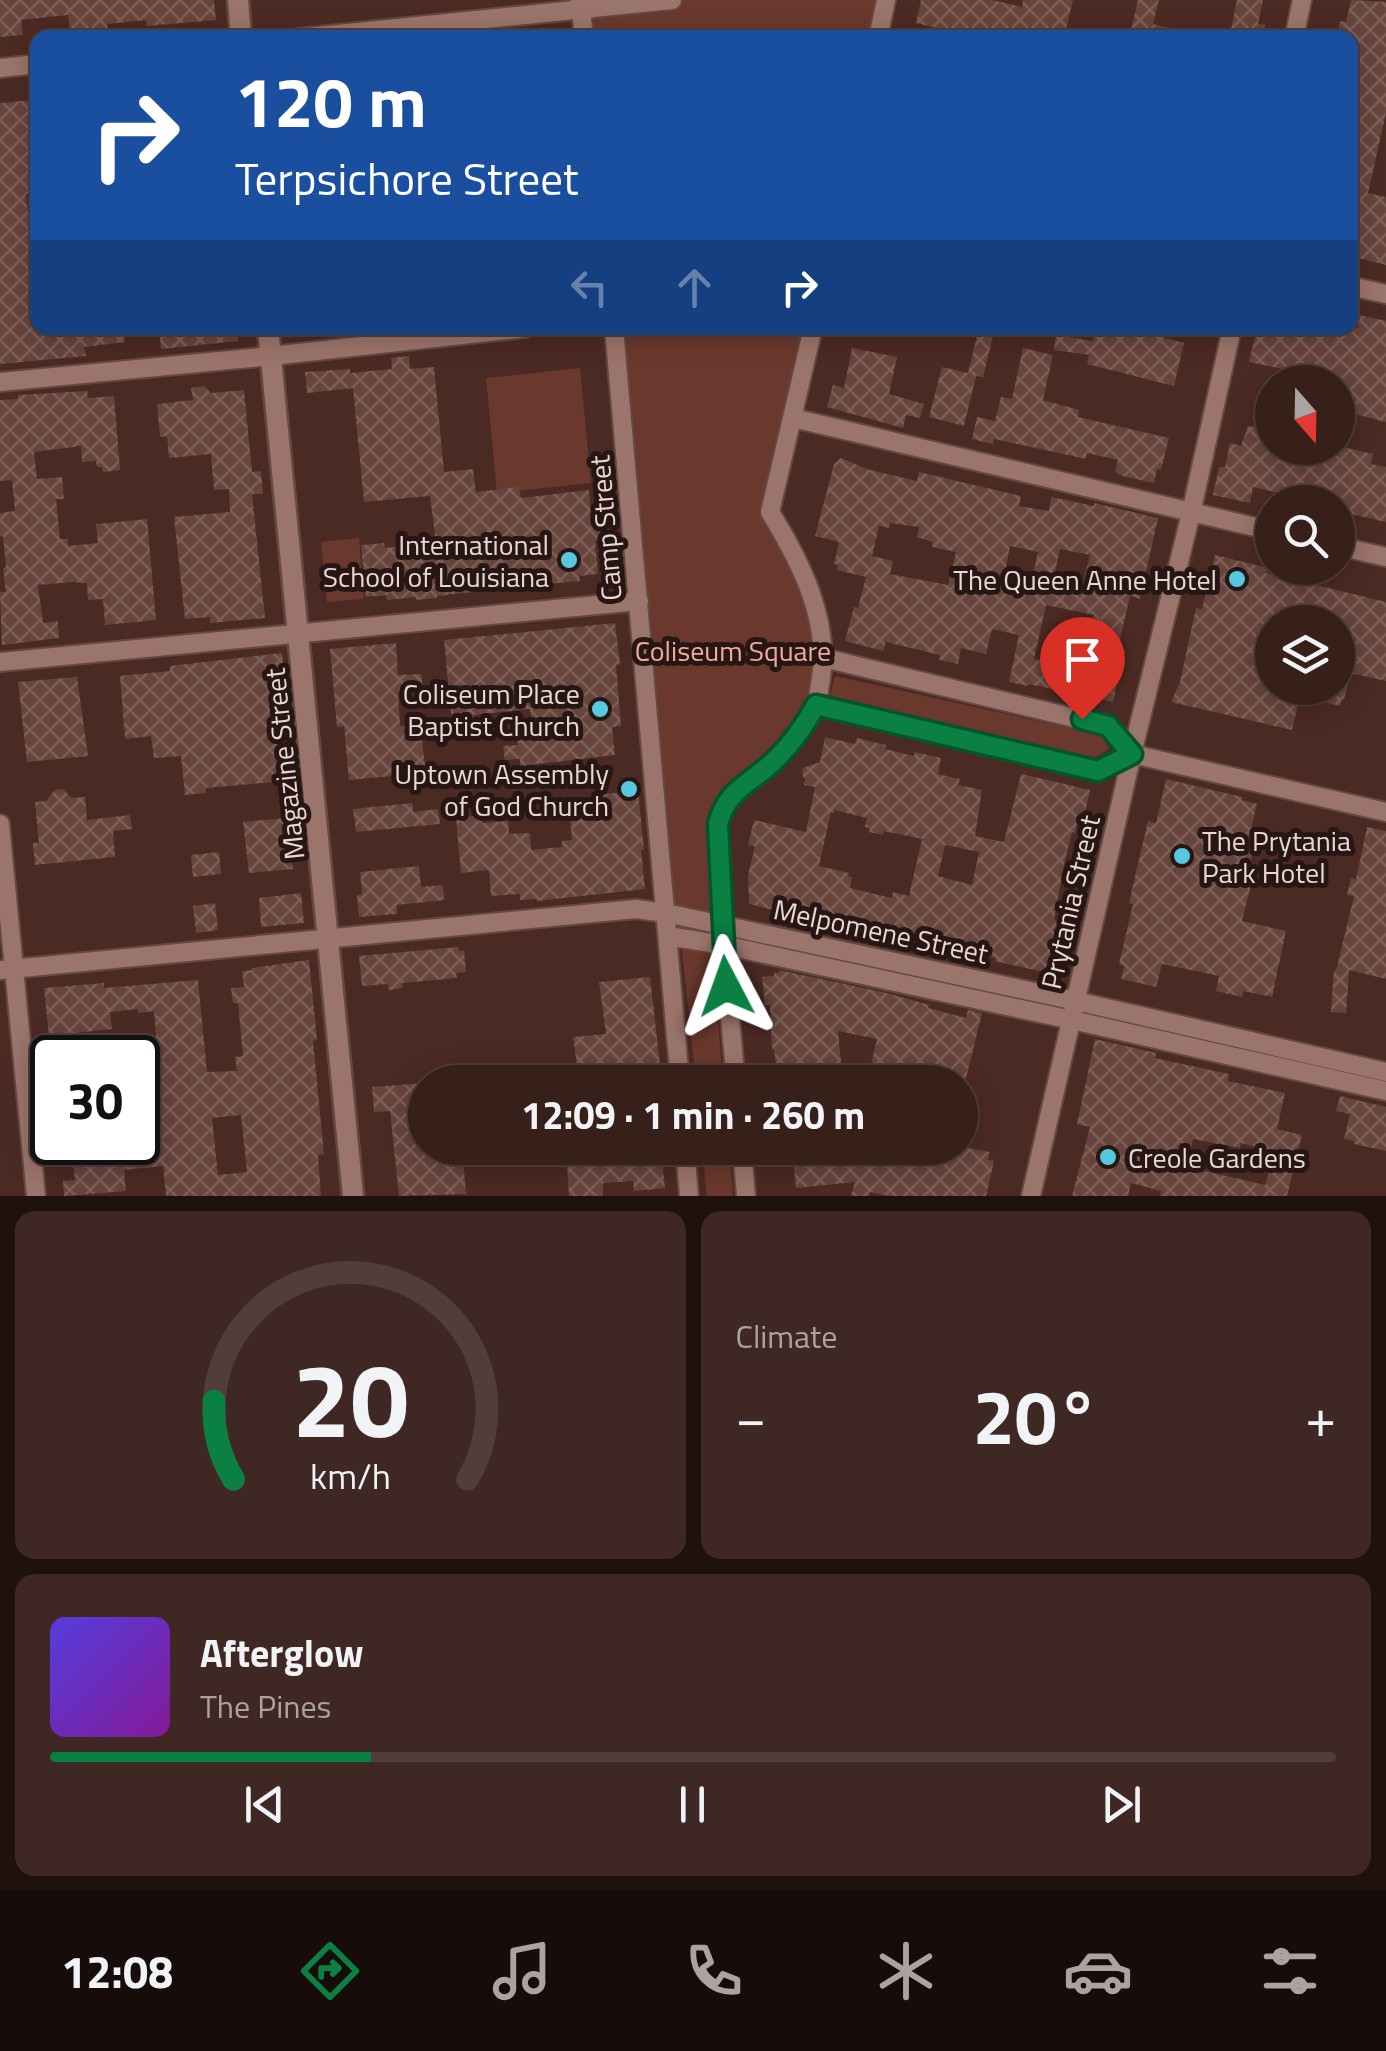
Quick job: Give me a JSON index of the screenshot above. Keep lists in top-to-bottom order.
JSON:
{
  "streets": {
    "street": [
      "Camp Street",
      "Magazine Street",
      "Prytania Street",
      "Melpomene Street"
    ]
  },
  "crossings": [
    ["Camp Street", "Melpomene Street"],
    ["Magazine Street", "Melpomene Street"],
    ["Prytania Street", "Melpomene Street"]
  ],
  "parks": ["Coliseum Square"],
  "places": [
    "International School of Louisiana",
    "The Queen Anne Hotel",
    "Coliseum Place Baptist Church",
    "Uptown Assembly of God Church",
    "The Prytania Park Hotel",
    "Creole Gardens"
  ],
  "north": "bottom",
  "page": {
    "turn": ["120 m", "Terpsichore Street"],
    "limit": "30",
    "trip": "12:09 · 1 min · 260 m",
    "tile": "Climate",
    "heat": ["−", "20°", "+"],
    "song": ["Afterglow", "The Pines"],
    "tabs": "12:08",
    "gauge": ["20", "km/h"]
  }
}
